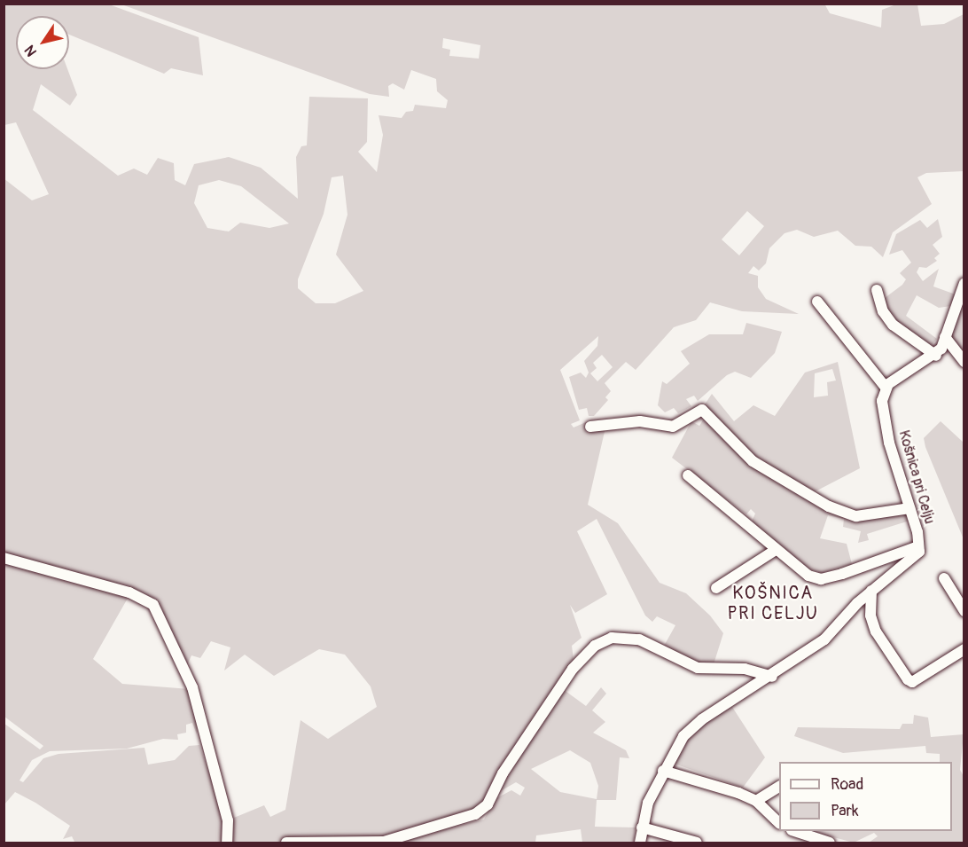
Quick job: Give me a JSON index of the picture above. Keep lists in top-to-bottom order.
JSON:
{
  "streets": {
    "street": ["Košnica pri Celju"]
  },
  "districts": ["KOŠNICA PRI CELJU"],
  "legend": ["Road", "Park"],
  "north": "bottom left"
}
